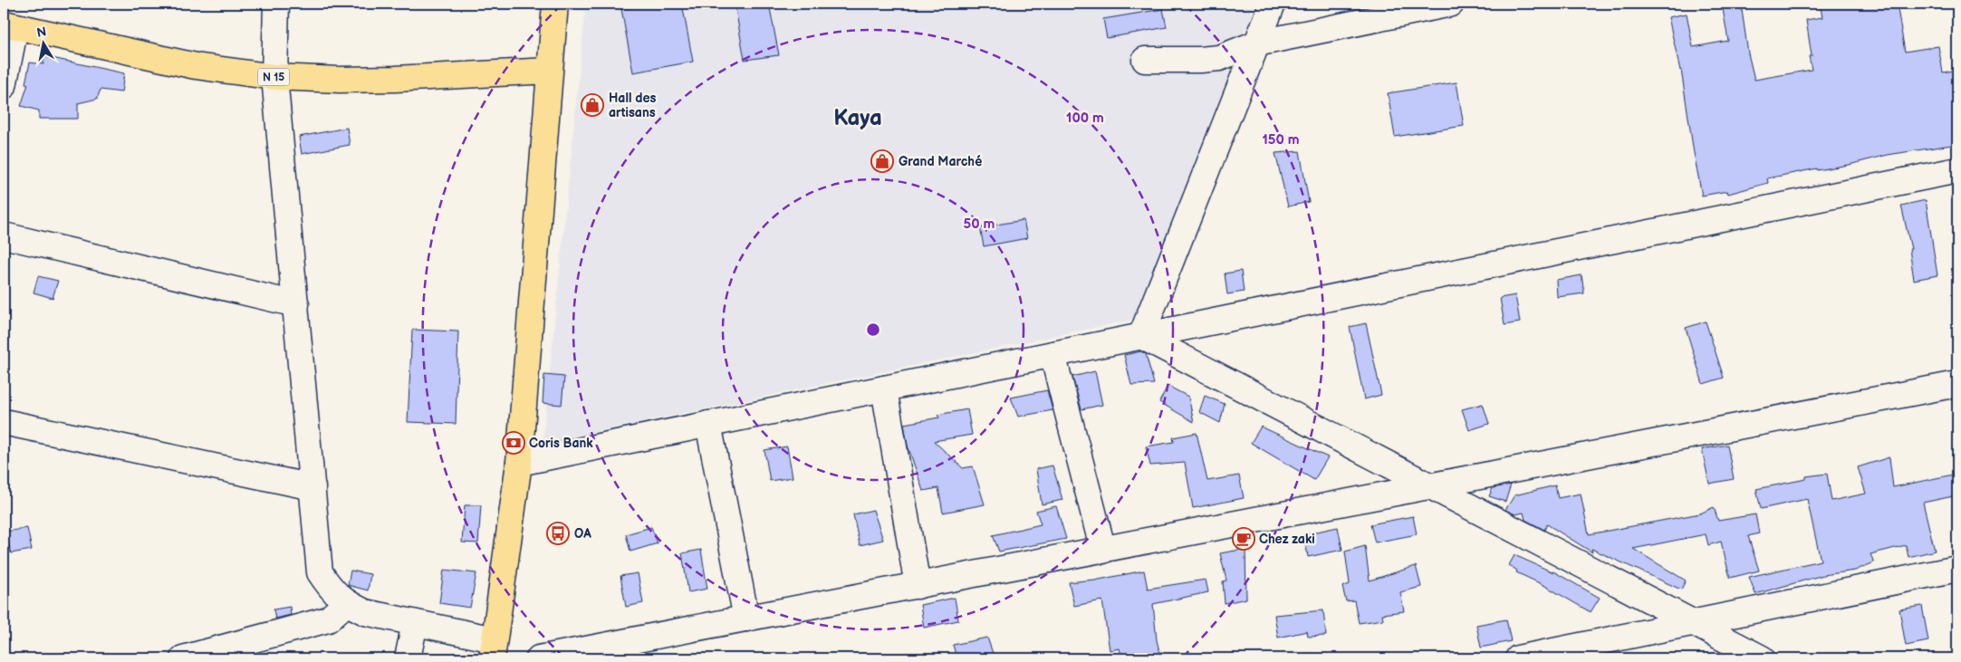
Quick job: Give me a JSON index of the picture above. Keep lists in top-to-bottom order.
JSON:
{
  "streets": {
    "main road": ["N 15"]
  },
  "districts": ["Kaya"],
  "places": {
    "shop": ["Hall des artisans", "Grand Marché"],
    "bank": ["Coris Bank"],
    "bus stop": ["OA"],
    "cafe": ["Chez zaki"]
  },
  "north": "top",
  "rings": ["100 m", "150 m", "50 m"]
}
